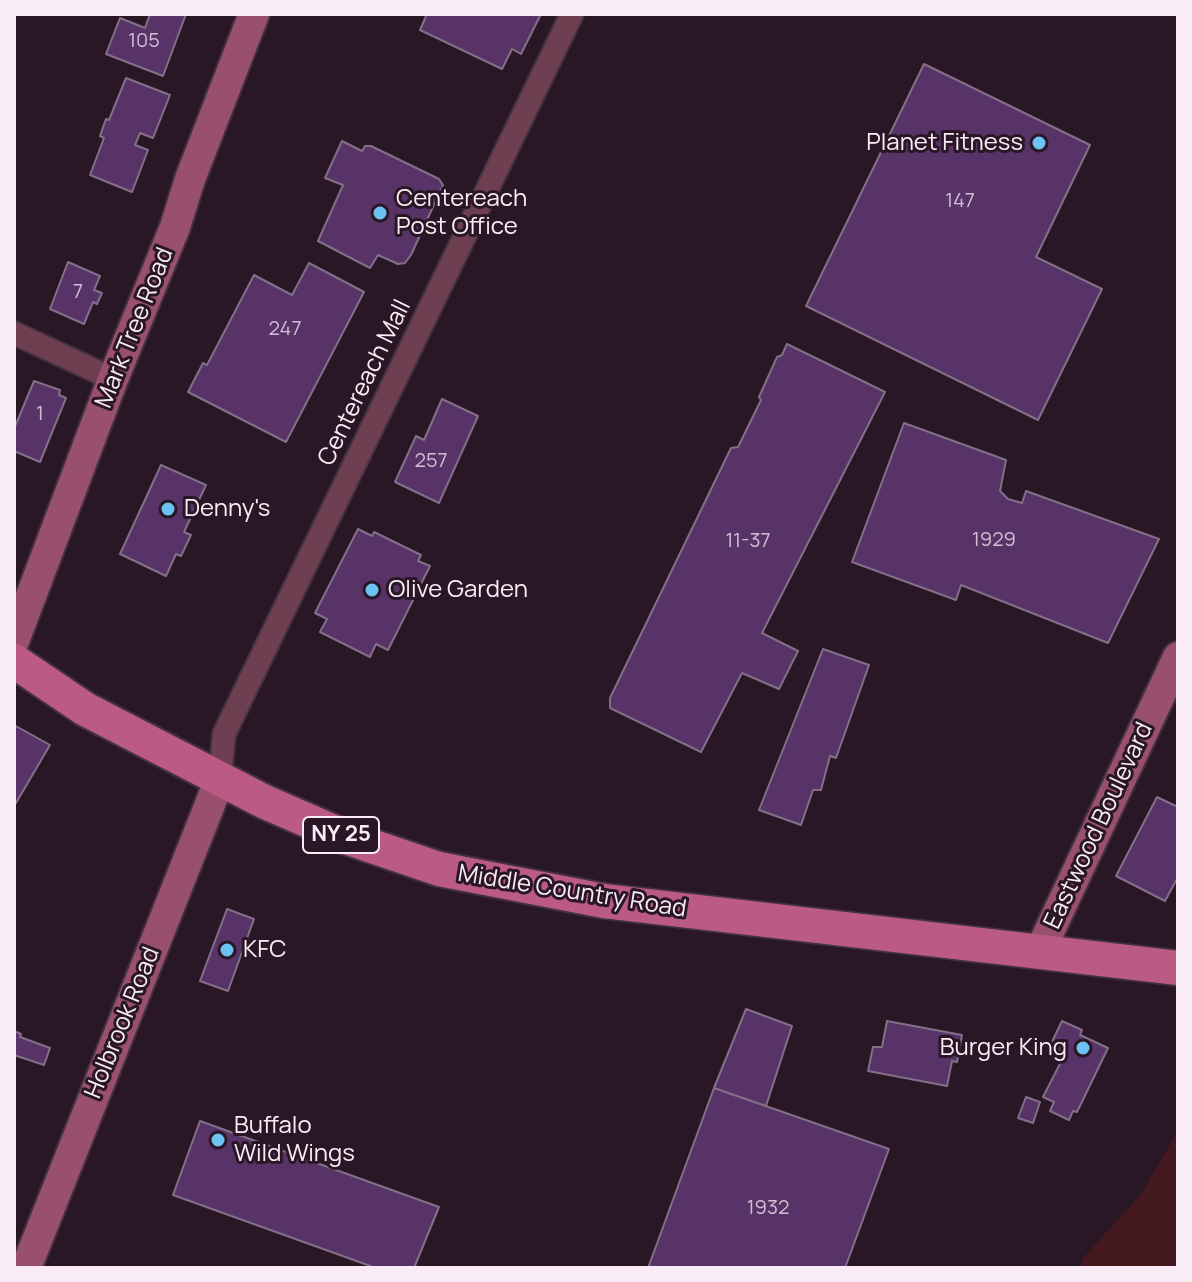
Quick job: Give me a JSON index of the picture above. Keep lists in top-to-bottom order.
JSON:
{
  "streets": {
    "main road": ["NY 25", "Middle Country Road"],
    "street": [
      "Mark Tree Road",
      "Centereach Mall",
      "Eastwood Boulevard",
      "Holbrook Road"
    ]
  },
  "crossings": [
    ["Centereach Mall", "Middle Country Road"],
    ["Centereach Mall", "Holbrook Road"],
    ["Eastwood Boulevard", "Middle Country Road"],
    ["Middle Country Road", "Holbrook Road"]
  ],
  "places": [
    "Planet Fitness",
    "Centereach Post Office",
    "Denny's",
    "Olive Garden",
    "KFC",
    "Burger King",
    "Buffalo Wild Wings"
  ],
  "house_numbers": [
    "105",
    "147",
    "7",
    "247",
    "1",
    "257",
    "1929",
    "11-37",
    "1932"
  ]
}
